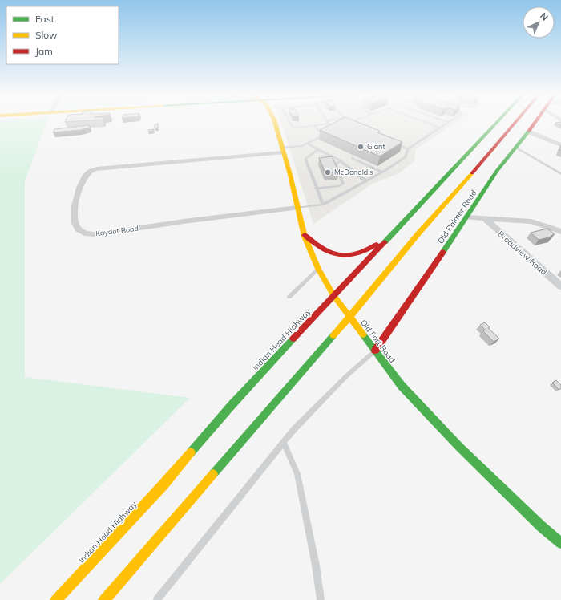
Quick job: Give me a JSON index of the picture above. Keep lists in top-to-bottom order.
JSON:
{
  "streets": {
    "main road": ["Old Palmer Road", "Indian Head Highway", "Old Fort Road"],
    "street": ["Kaydot Road", "Broadview Road"]
  },
  "crossings": [
    ["Old Palmer Road", "Broadview Road"],
    ["Old Palmer Road", "Old Fort Road"],
    ["Kaydot Road", "Old Fort Road"],
    ["Indian Head Highway", "Old Fort Road"]
  ],
  "places": ["Giant", "McDonald's"],
  "legend": ["Fast", "Slow", "Jam"],
  "north": "top right"
}
